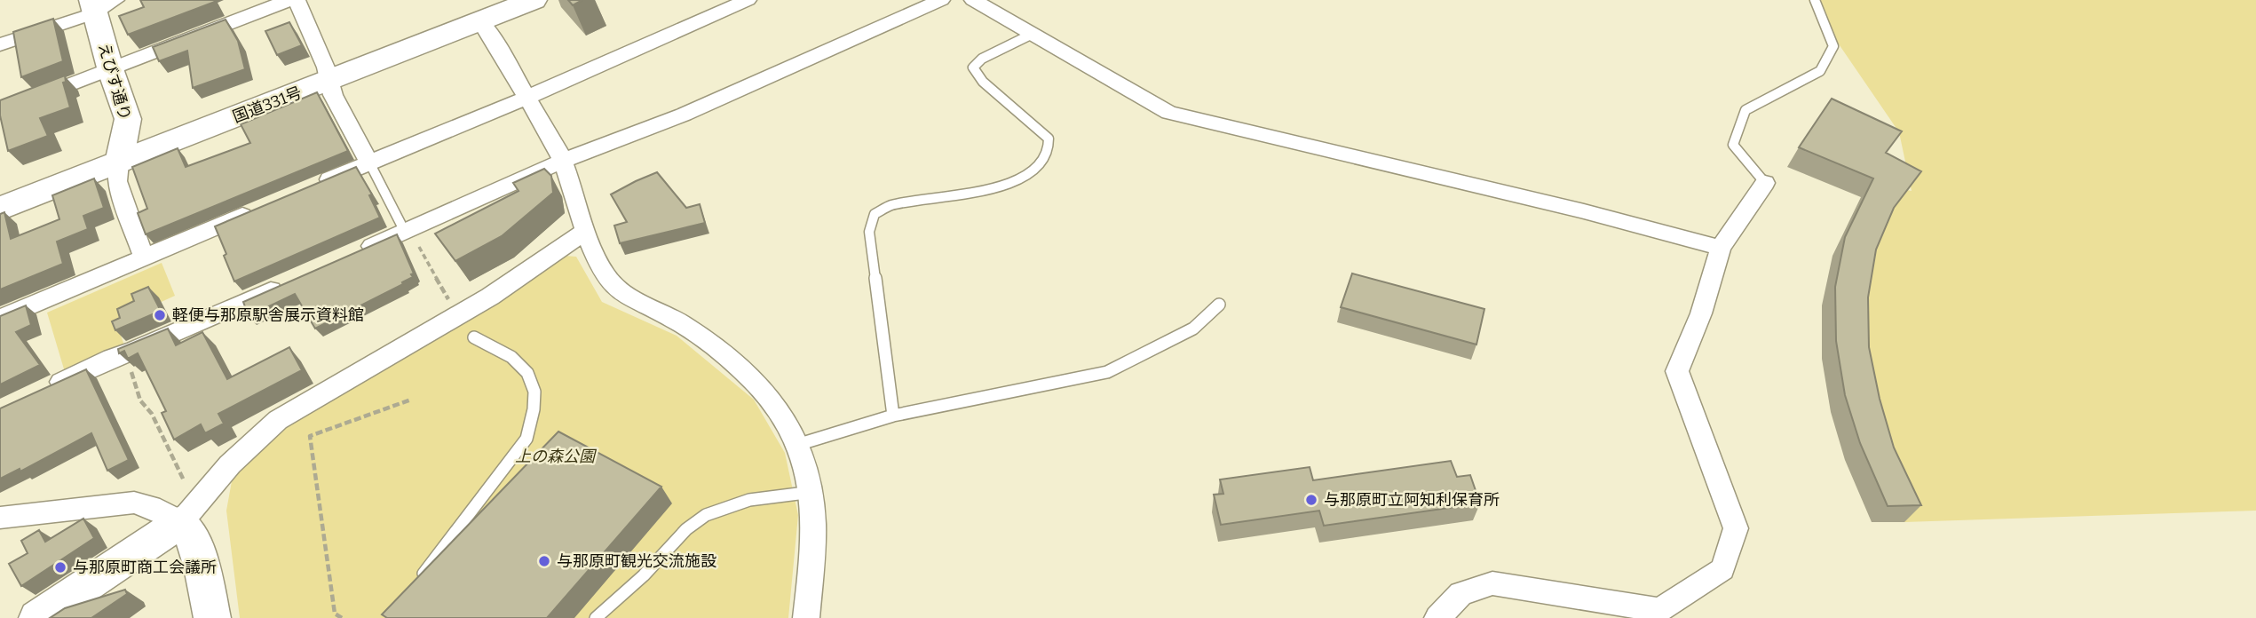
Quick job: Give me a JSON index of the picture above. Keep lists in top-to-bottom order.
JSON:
{
  "streets": {
    "highway": ["国道331号"],
    "street": ["えびす通り"]
  },
  "crossings": [
    ["えびす通り", "国道331号"]
  ],
  "parks": ["上の森公園"],
  "places": [
    "軽便与那原駅舎展示資料館",
    "与那原町立阿知利保育所",
    "与那原町観光交流施設",
    "与那原町商工会議所"
  ]
}
